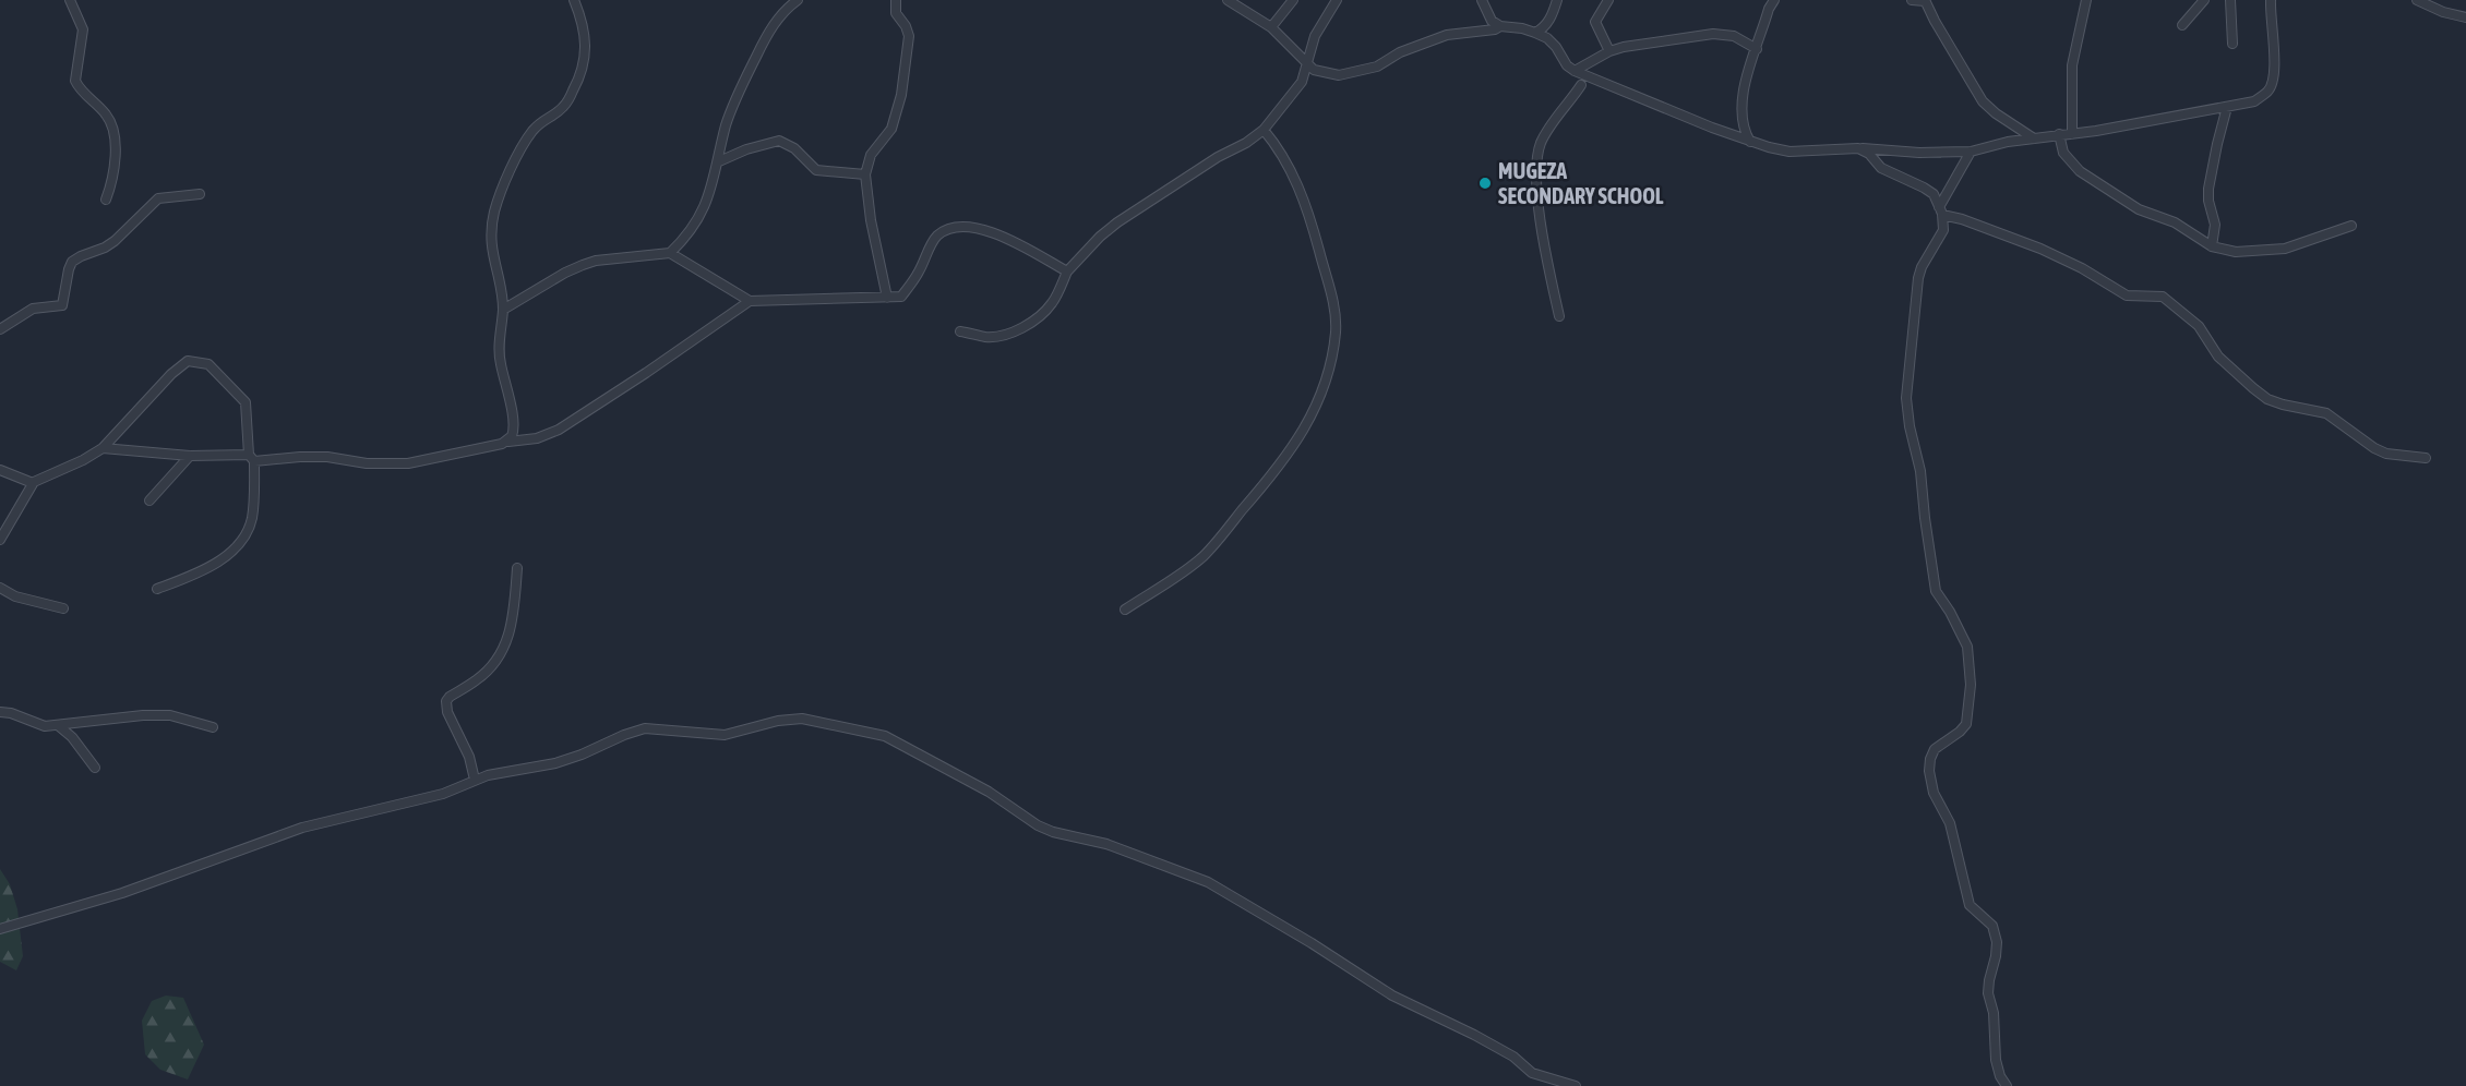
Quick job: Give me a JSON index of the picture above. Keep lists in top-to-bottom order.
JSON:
{
  "places": ["MUGEZA SECONDARY SCHOOL"]
}
